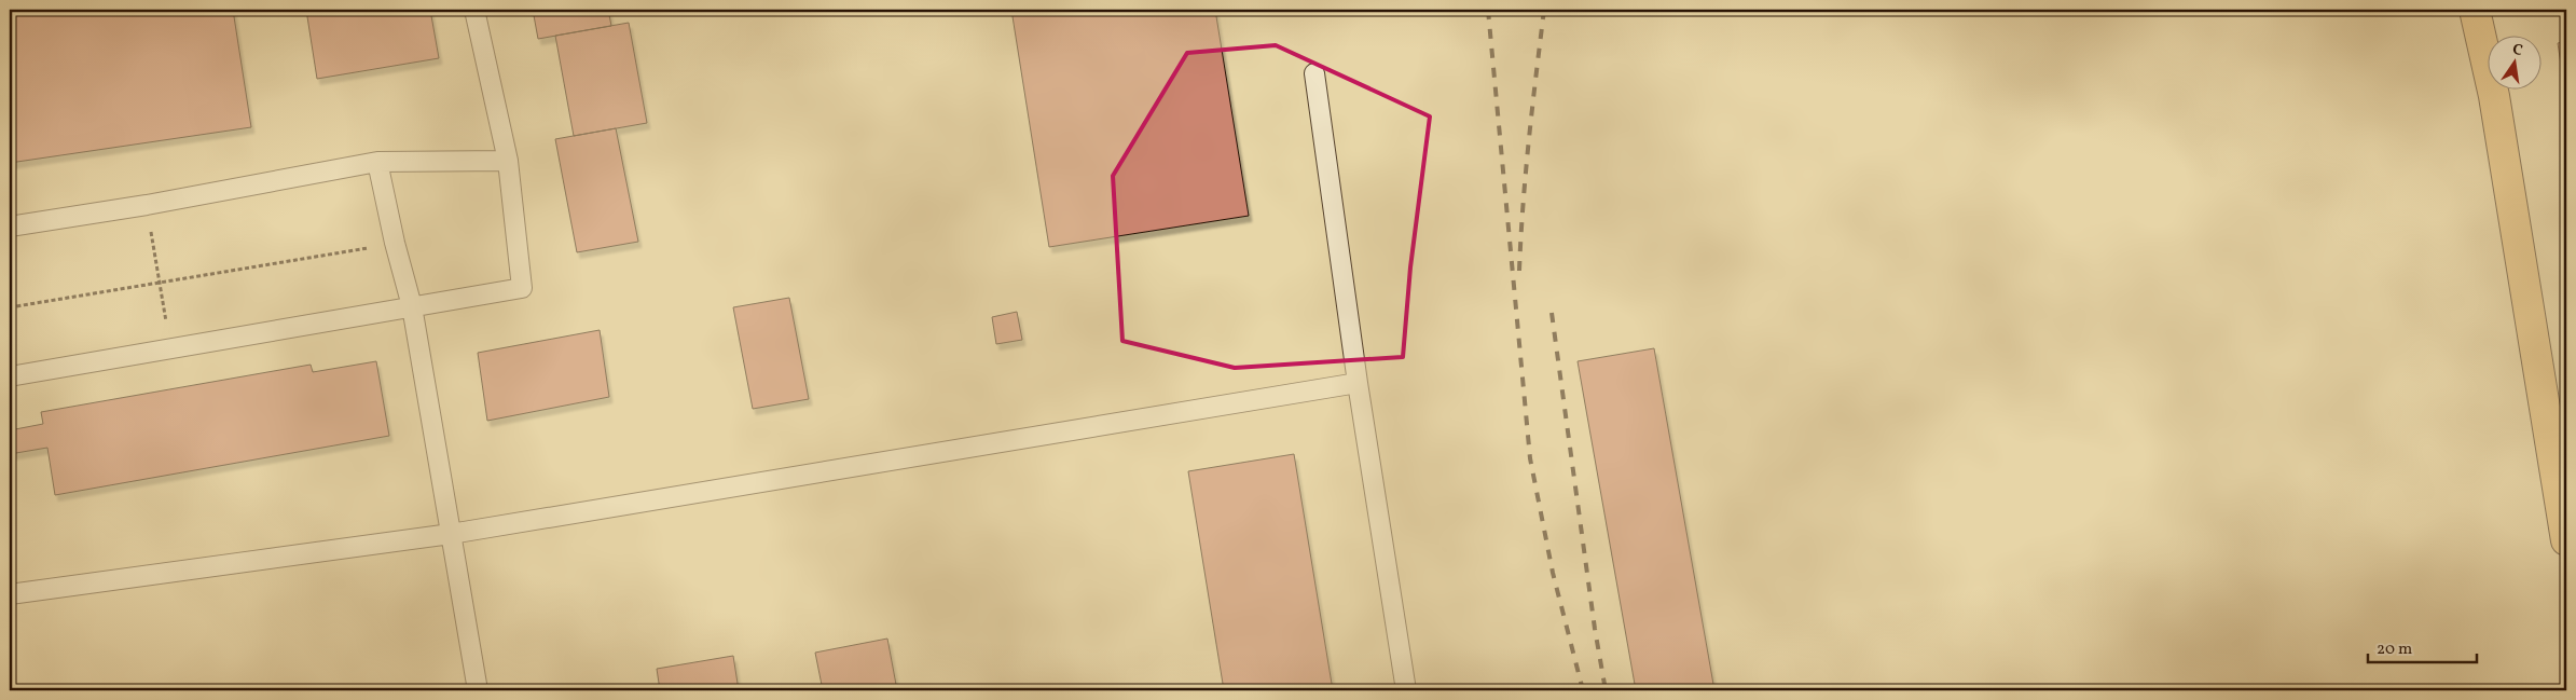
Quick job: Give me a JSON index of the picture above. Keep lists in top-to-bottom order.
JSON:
{
  "scale_bar": "20 m",
  "north": "top"
}
